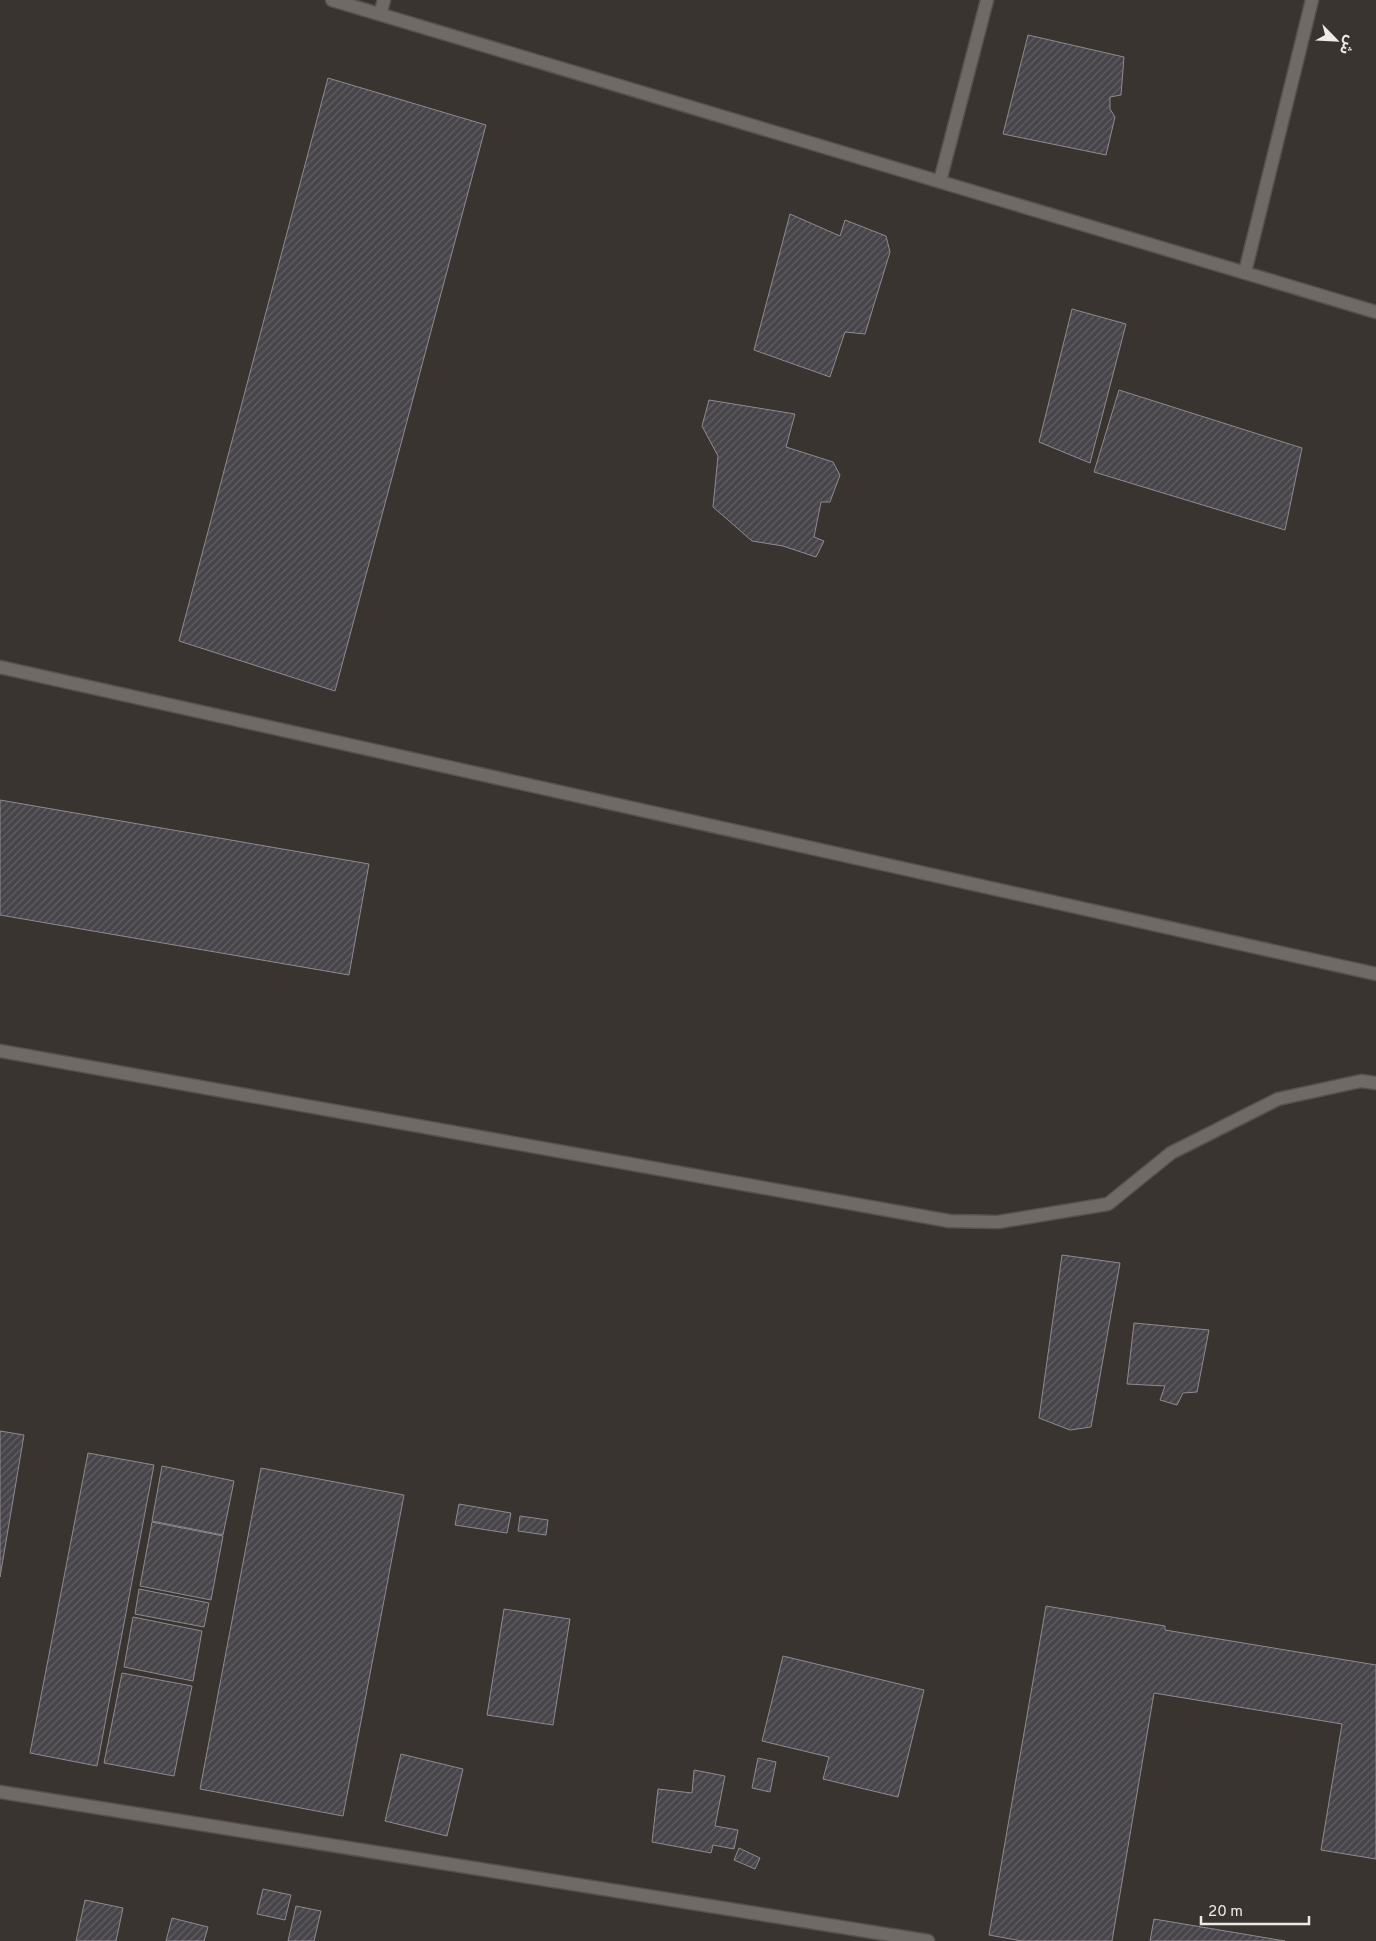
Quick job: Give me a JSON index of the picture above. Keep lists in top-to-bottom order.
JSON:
{
  "scale_bar": "20 m",
  "north": "bottom right"
}
